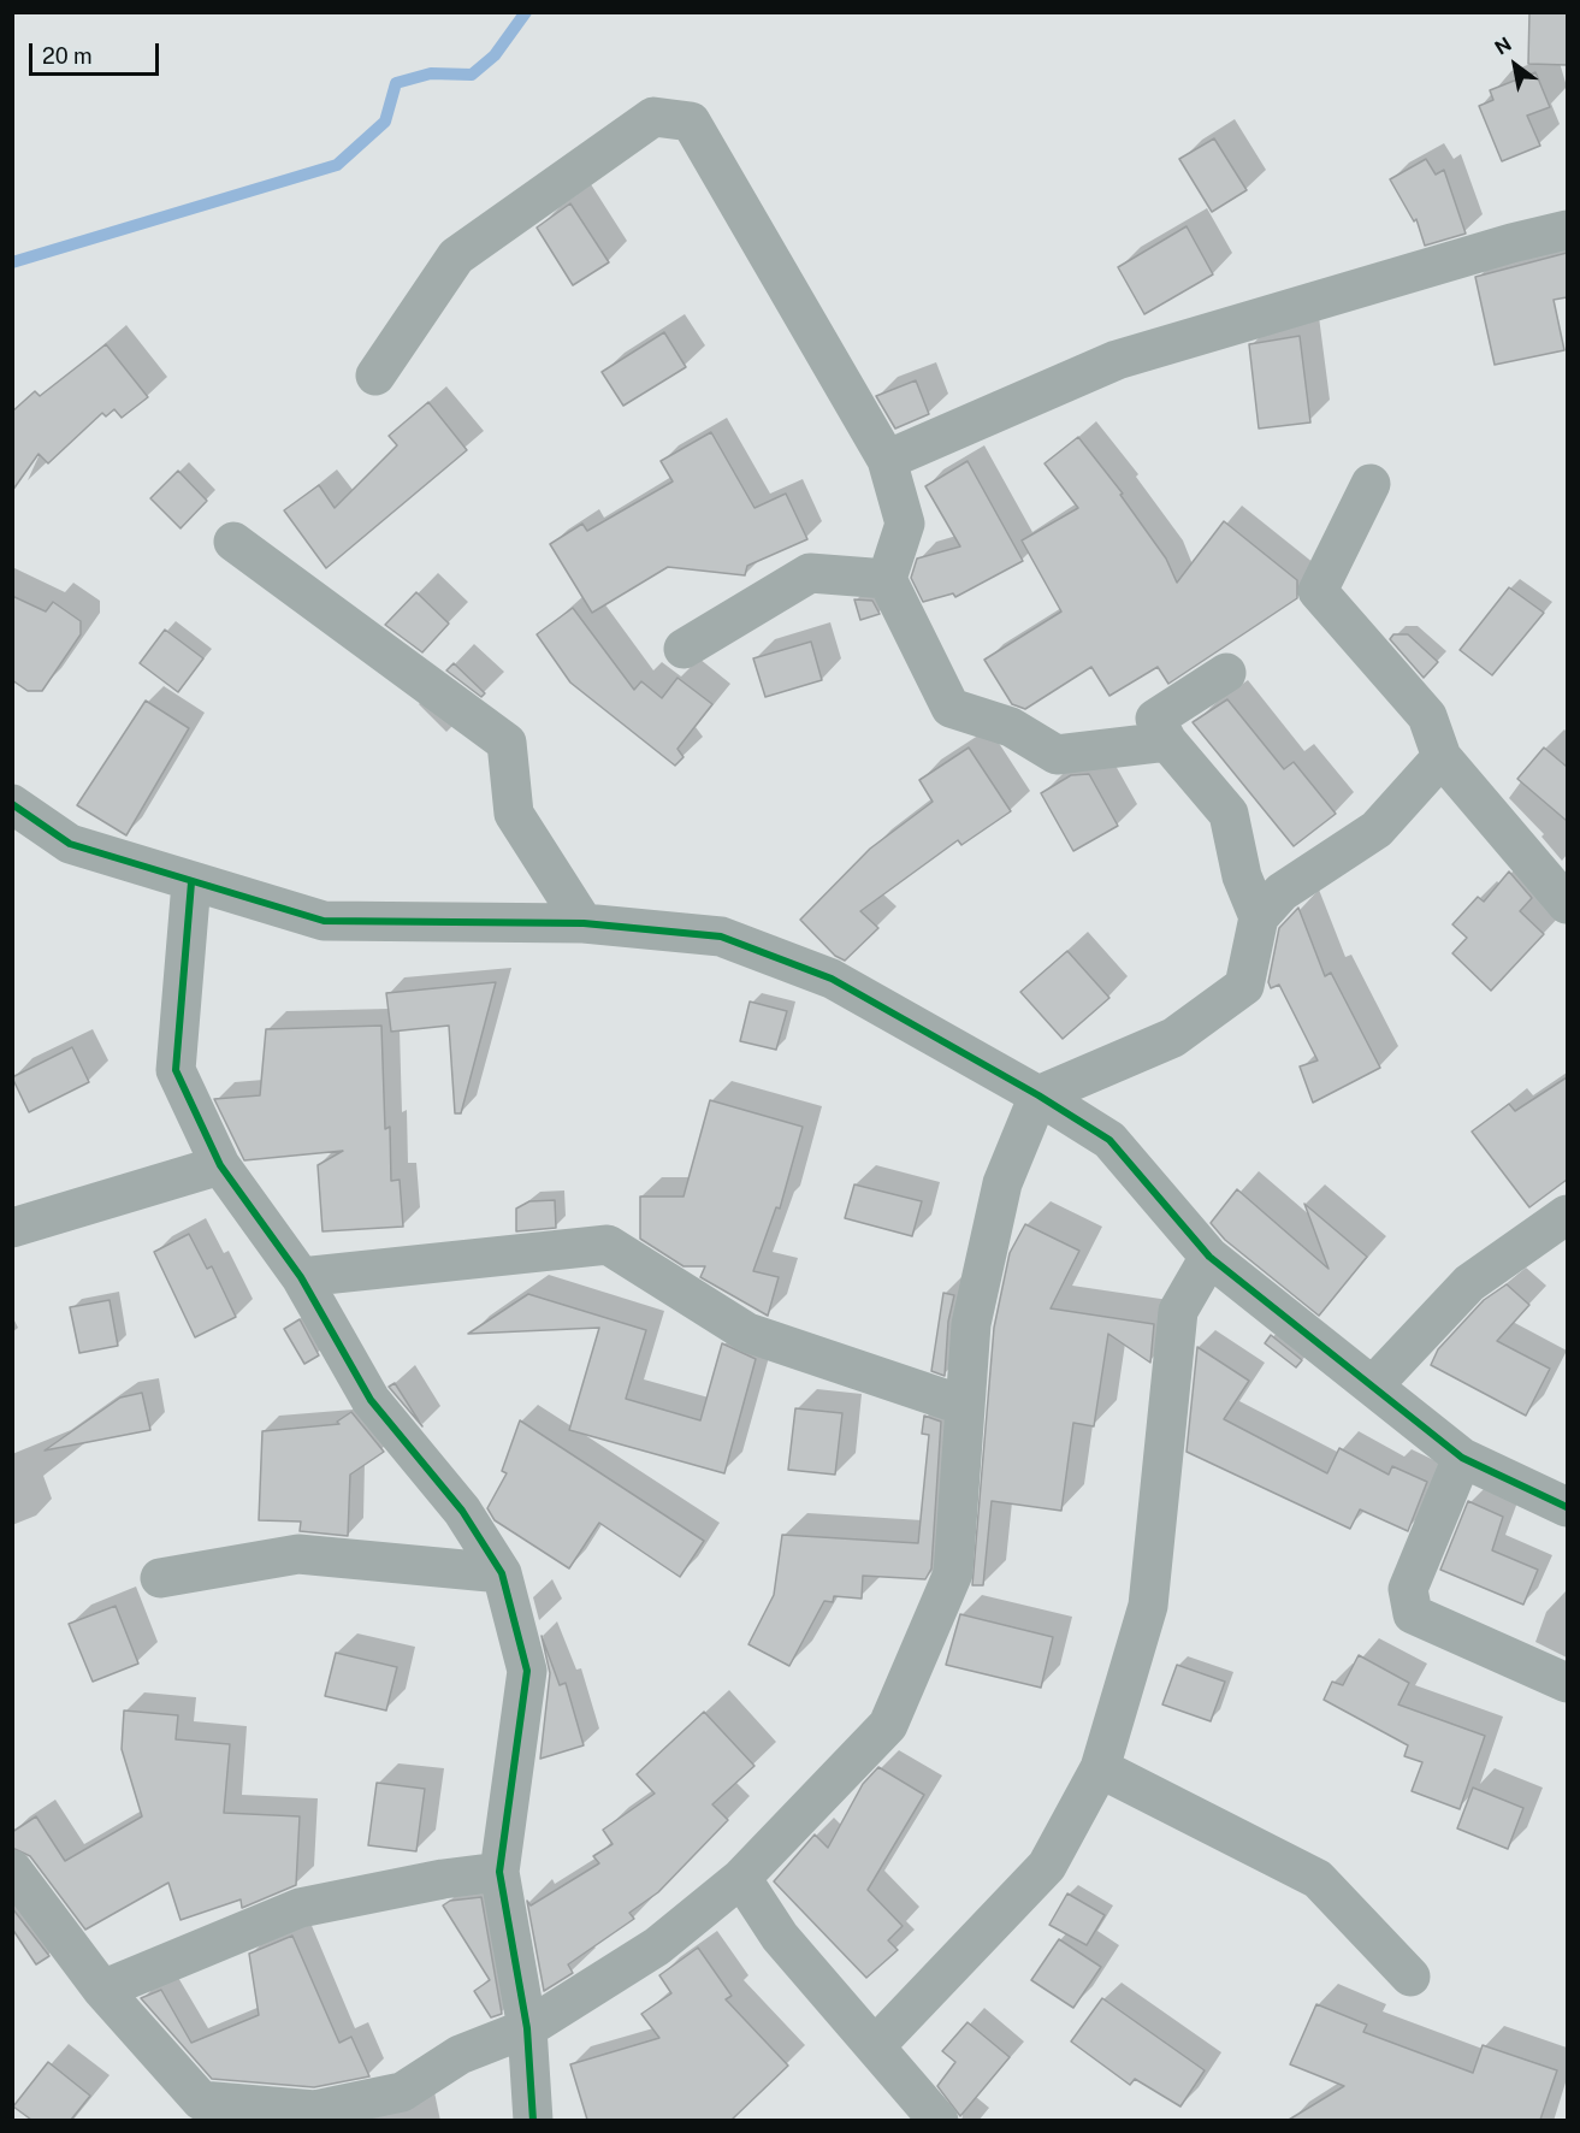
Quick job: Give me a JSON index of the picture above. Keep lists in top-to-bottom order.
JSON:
{
  "scale_bar": "20 m",
  "north": "top left"
}
